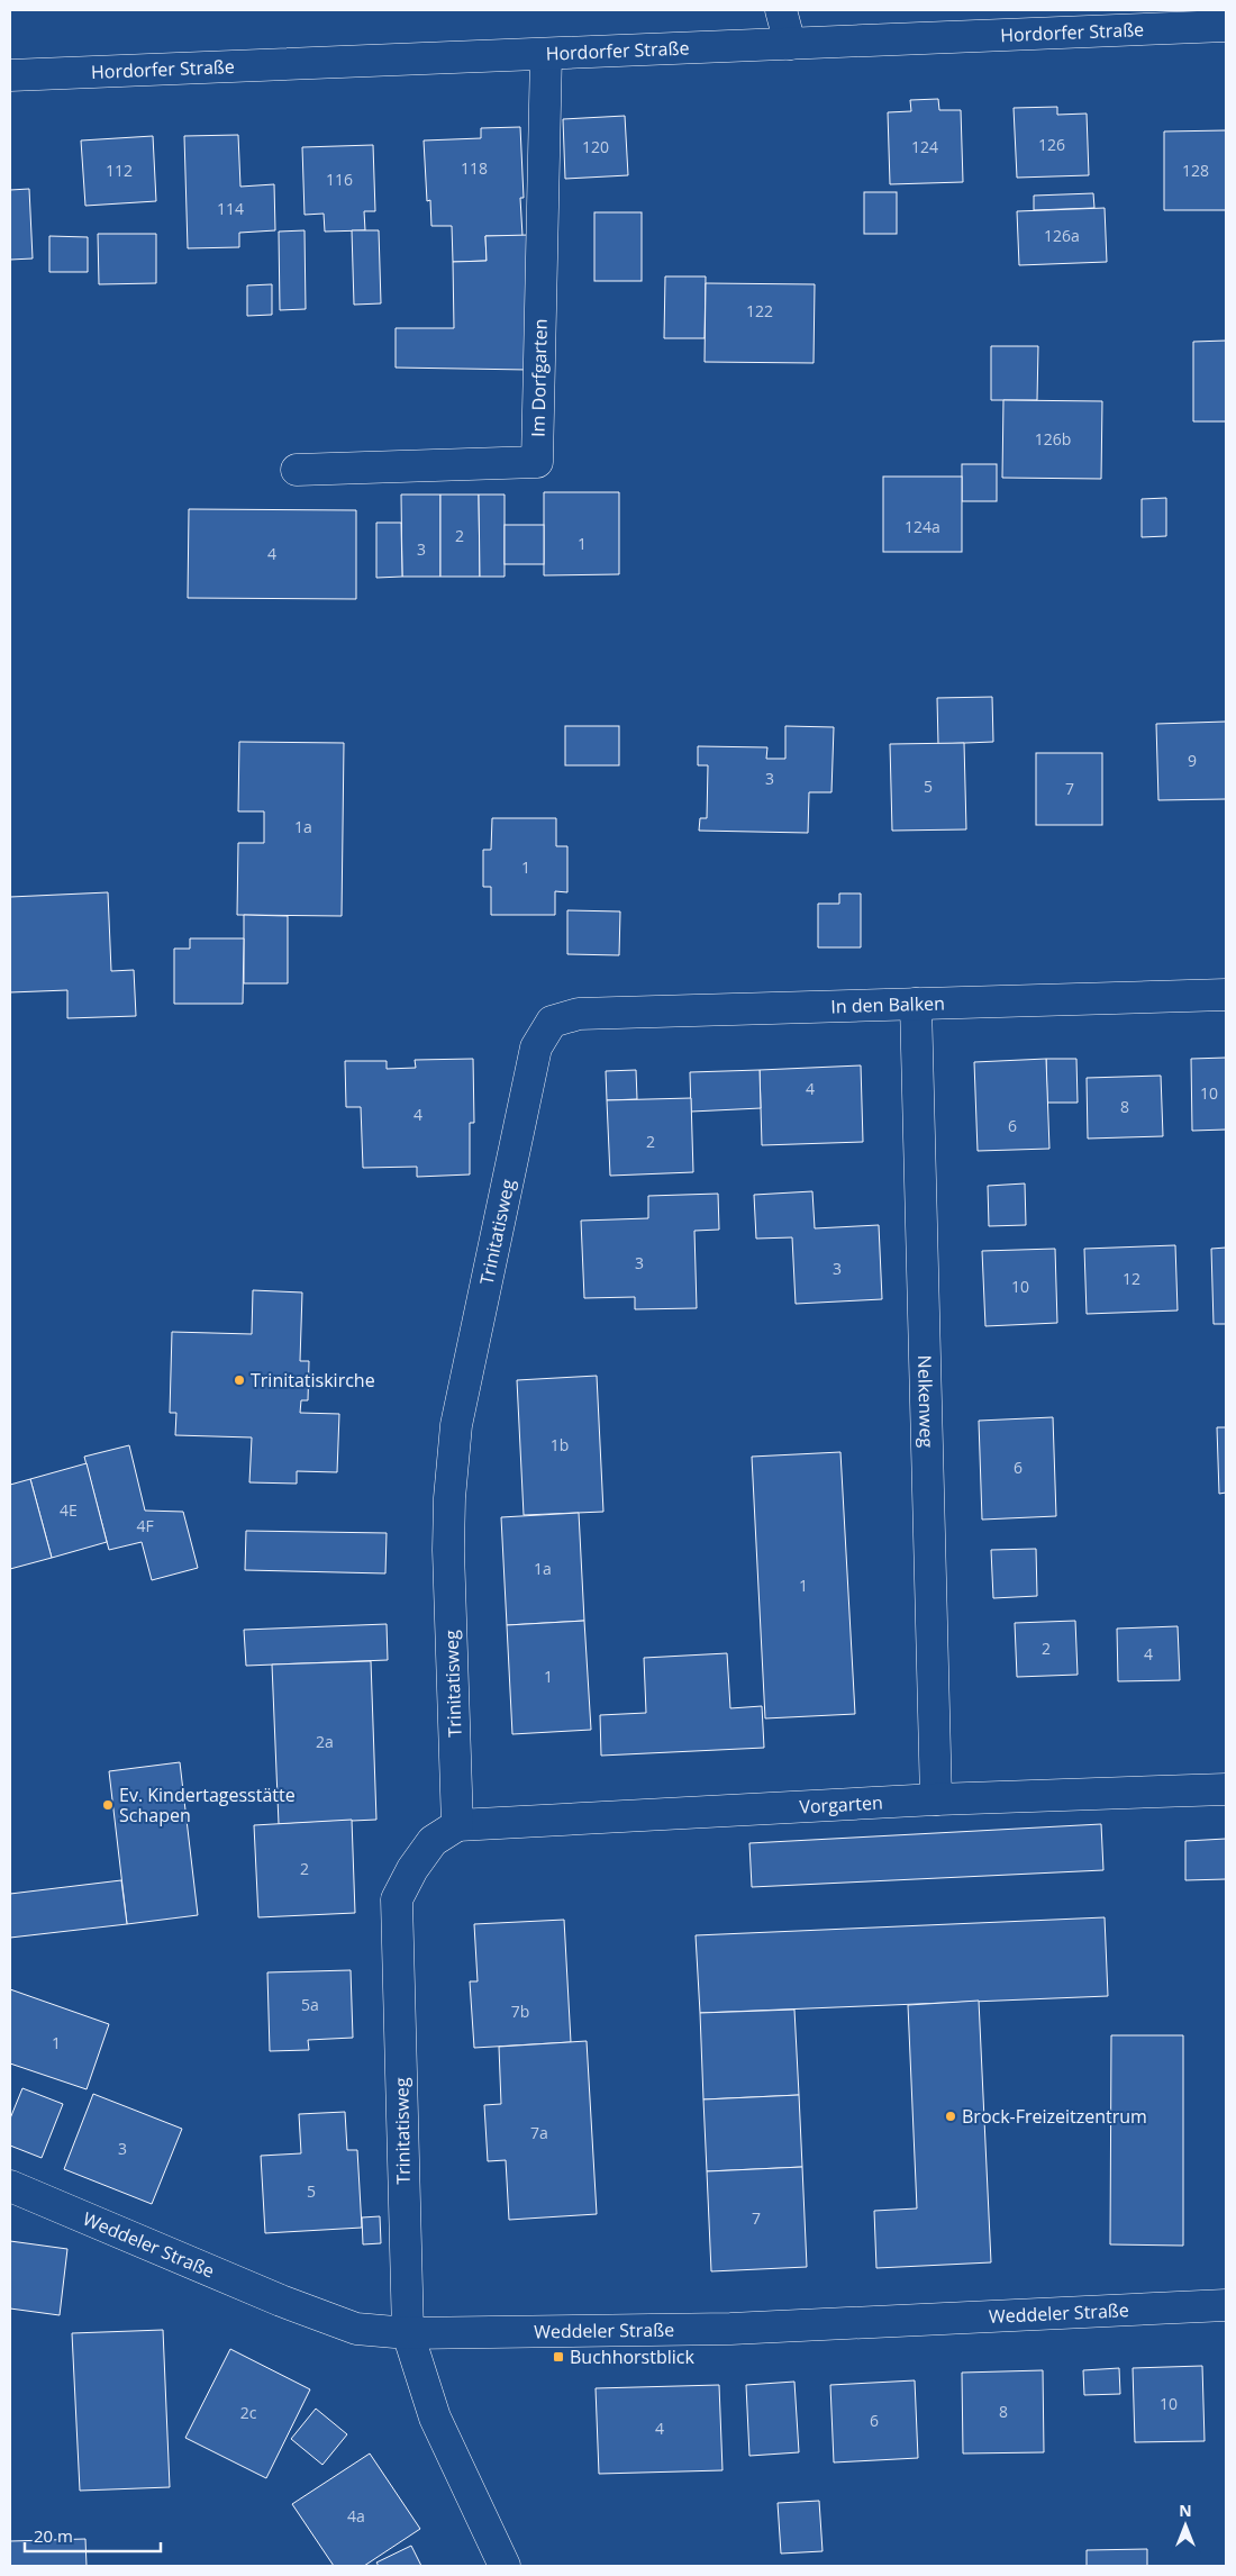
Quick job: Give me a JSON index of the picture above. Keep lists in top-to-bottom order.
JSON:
{
  "streets": {
    "street": [
      "Hordorfer Straße",
      "Im Dorfgarten",
      "In den Balken",
      "Trinitatisweg",
      "Nelkenweg",
      "Vorgarten",
      "Weddeler Straße"
    ]
  },
  "crossings": [
    ["Hordorfer Straße", "Im Dorfgarten"],
    ["In den Balken", "Trinitatisweg"],
    ["In den Balken", "Nelkenweg"],
    ["Trinitatisweg", "Vorgarten"],
    ["Trinitatisweg", "Weddeler Straße"],
    ["Nelkenweg", "Vorgarten"]
  ],
  "places": {
    "other": ["Trinitatiskirche", "Ev. Kindertagesstätte Schapen", "Brock-Freizeitzentrum"],
    "transit": ["Buchhorstblick"]
  },
  "house_numbers": [
    "126",
    "120",
    "124",
    "118",
    "112",
    "128",
    "116",
    "114",
    "126a",
    "122",
    "126b",
    "124a",
    "2",
    "1",
    "3",
    "4",
    "9",
    "3",
    "5",
    "7",
    "1a",
    "1",
    "4",
    "10",
    "8",
    "4",
    "6",
    "2",
    "3",
    "3",
    "12",
    "10",
    "1b",
    "6",
    "4E",
    "4F",
    "1a",
    "1",
    "2",
    "4",
    "1",
    "2a",
    "2",
    "5a",
    "7b",
    "1",
    "7a",
    "3",
    "5",
    "7",
    "10",
    "8",
    "2c",
    "6",
    "4",
    "4a"
  ],
  "scale_bar": "20 m",
  "north": "top"
}
